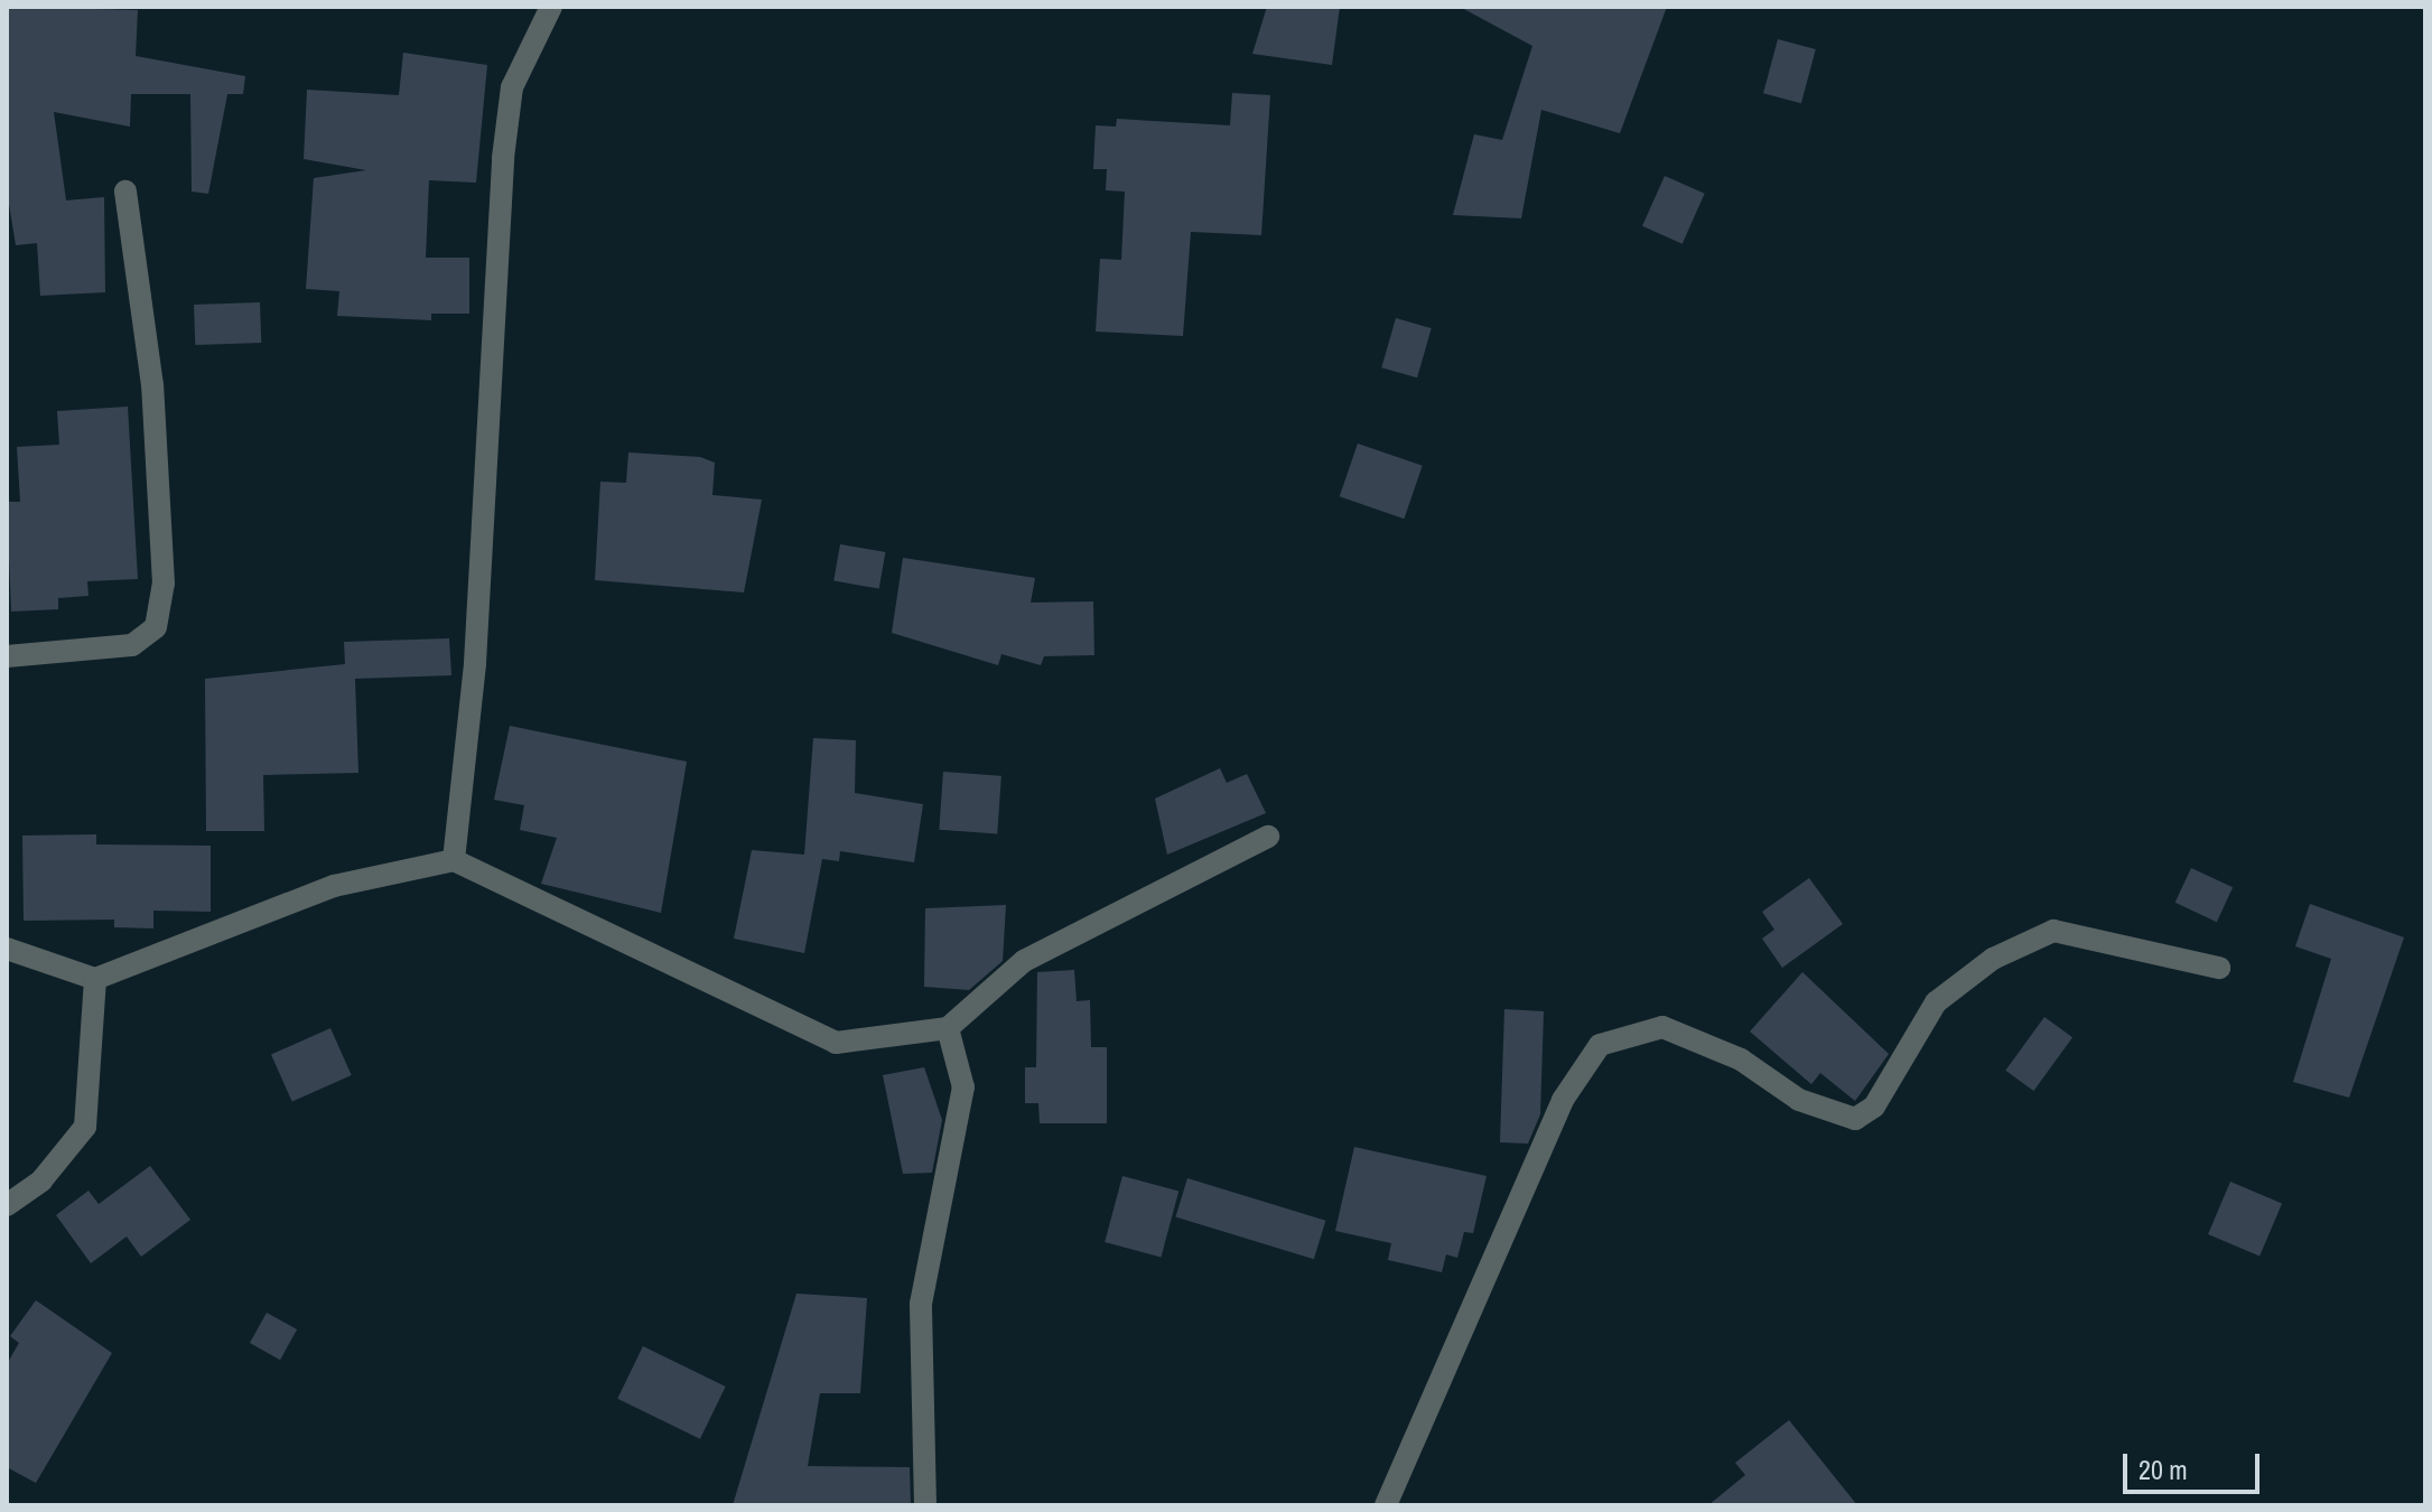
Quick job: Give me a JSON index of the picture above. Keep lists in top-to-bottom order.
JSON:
{
  "scale_bar": "20 m"
}
